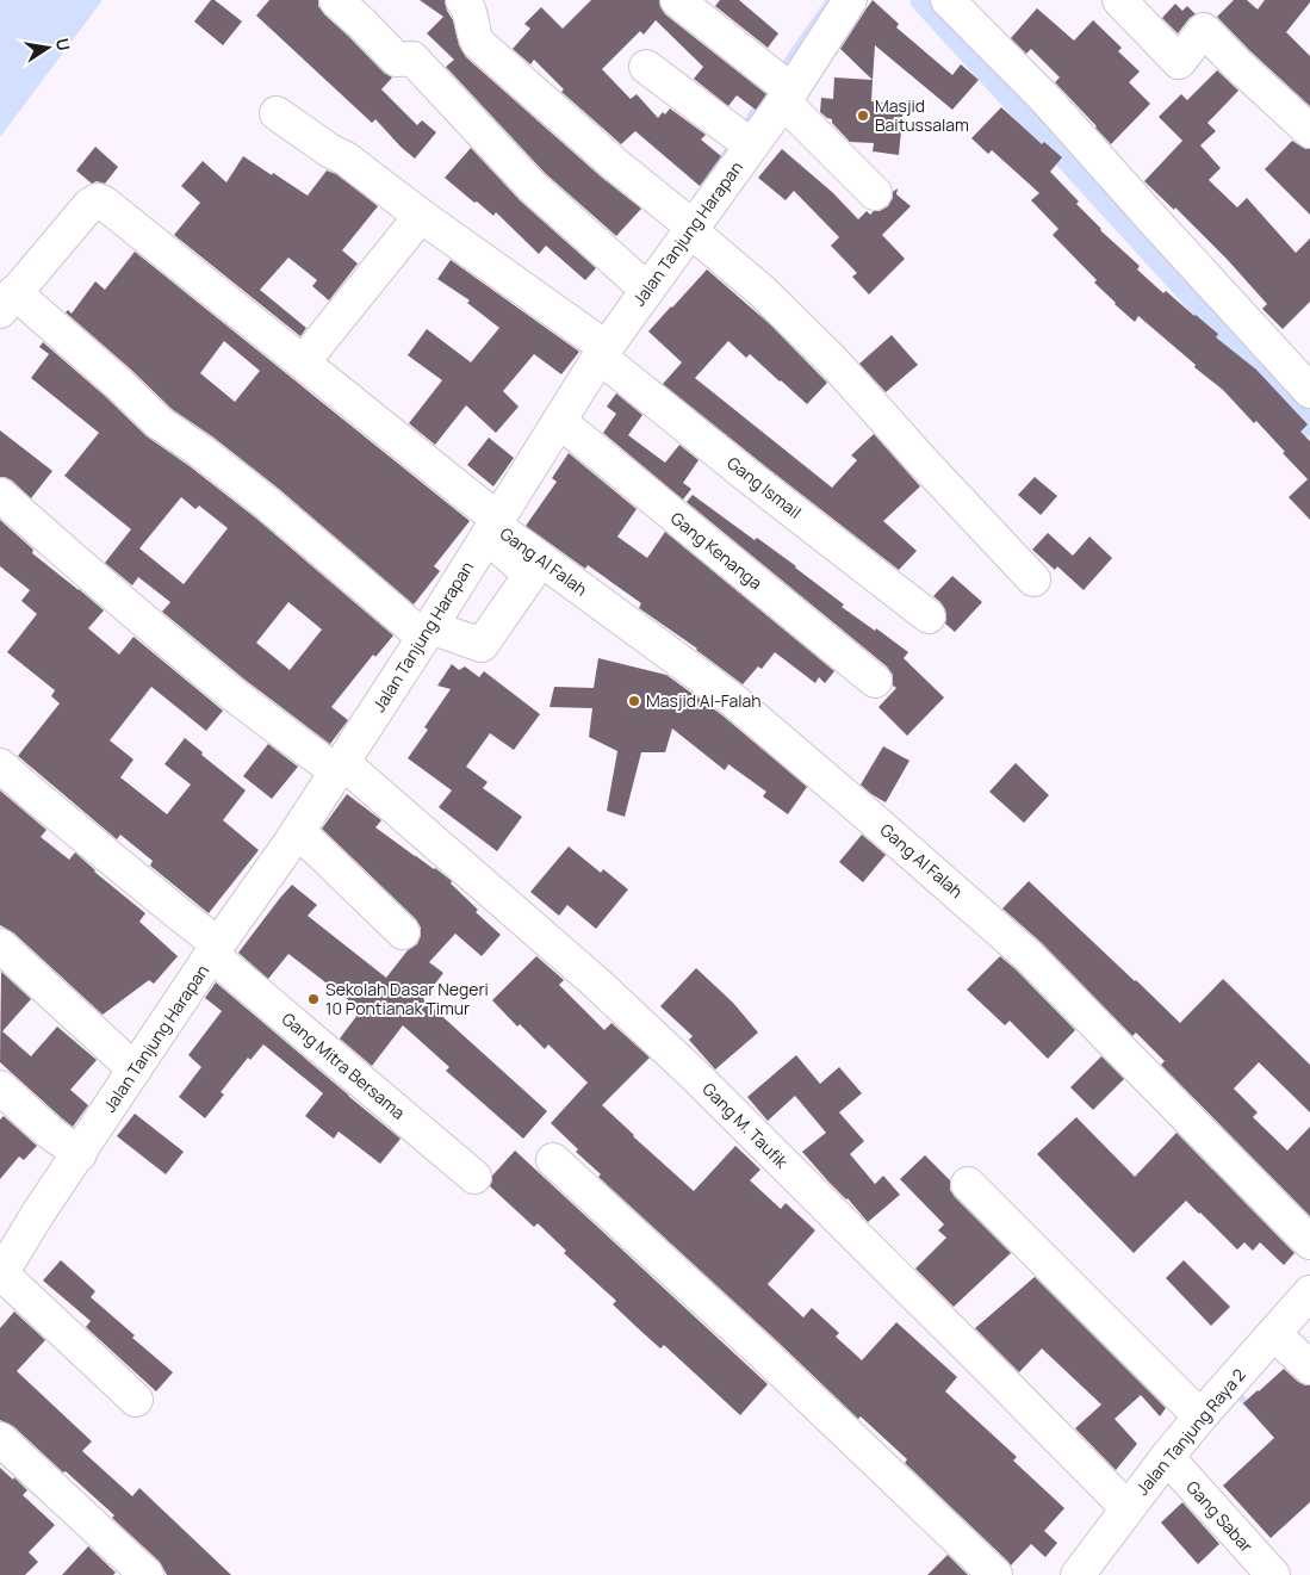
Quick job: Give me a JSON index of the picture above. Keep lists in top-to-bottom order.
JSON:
{
  "streets": {
    "street": [
      "Jalan Tanjung Harapan",
      "Gang Ismail",
      "Gang Kenanga",
      "Gang Al Falah",
      "Gang Mitra Bersama",
      "Gang M. Taufik",
      "Jalan Tanjung Raya 2",
      "Gang Sabar"
    ]
  },
  "crossings": [
    ["Jalan Tanjung Harapan", "Gang Ismail"],
    ["Jalan Tanjung Harapan", "Gang Kenanga"],
    ["Jalan Tanjung Harapan", "Gang Al Falah"],
    ["Jalan Tanjung Harapan", "Gang Mitra Bersama"],
    ["Jalan Tanjung Harapan", "Gang M. Taufik"],
    ["Gang M. Taufik", "Jalan Tanjung Raya 2"],
    ["Jalan Tanjung Raya 2", "Gang Sabar"]
  ],
  "places": ["Masjid Baitussalam", "Masjid Al-Falah", "Sekolah Dasar Negeri 10 Pontianak Timur"],
  "north": "right"
}
